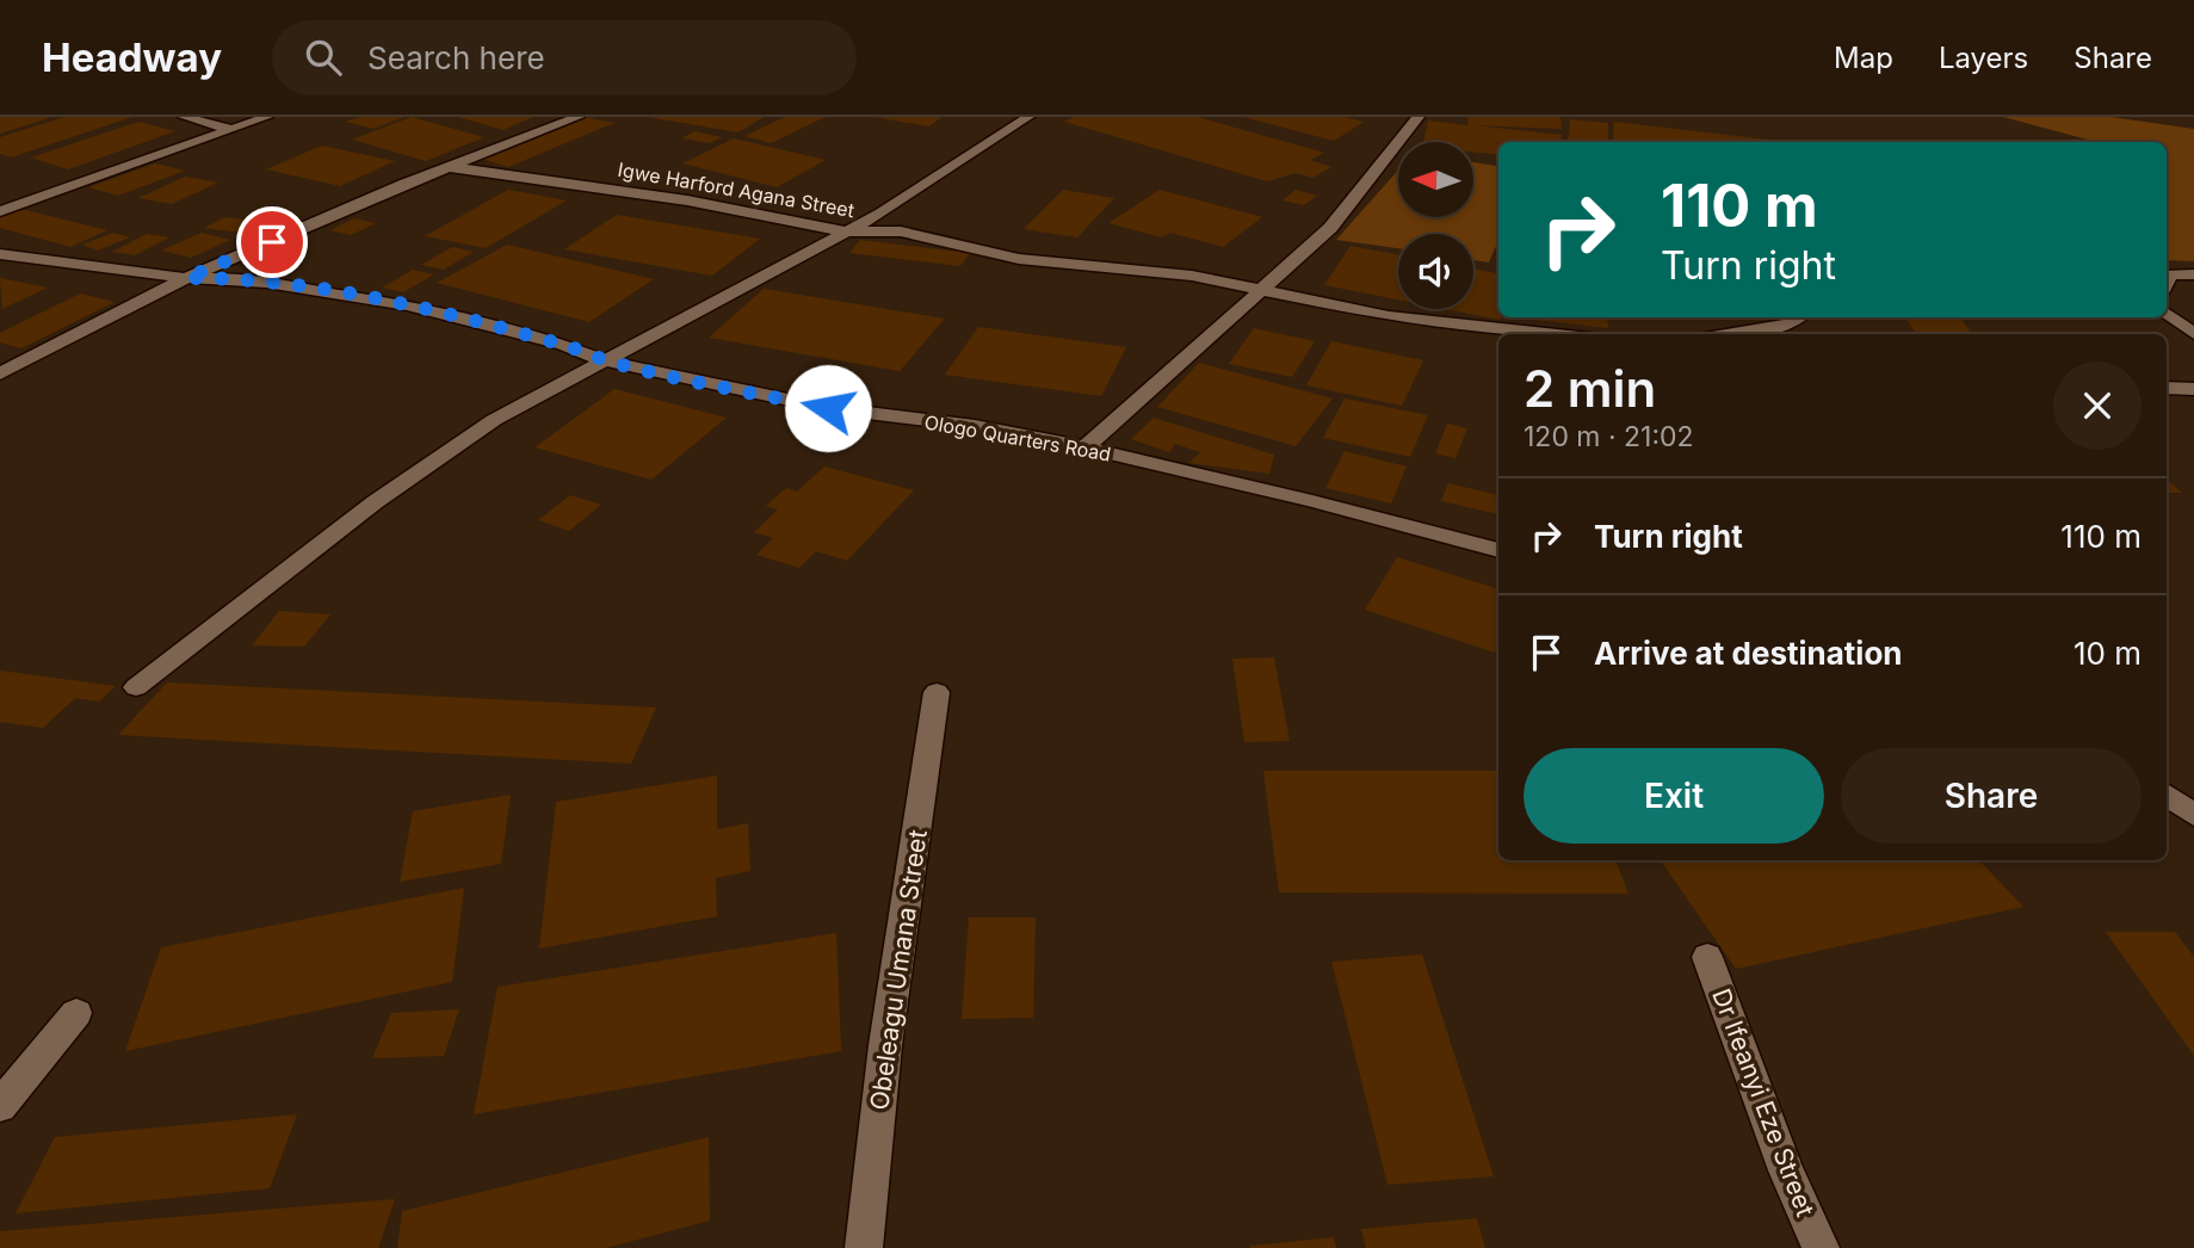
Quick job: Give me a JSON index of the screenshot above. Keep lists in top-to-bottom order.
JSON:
{
  "streets": {
    "street": [
      "Igwe Harford Agana Street",
      "Ologo Quarters Road",
      "Obeleagu Umana Street",
      "Dr Ifeanyi Eze Street"
    ]
  },
  "north": "left",
  "page": {
    "header": "Headway",
    "search": "Search here",
    "nav": ["Map", "Layers", "Share"],
    "turn": ["110 m", "Turn right"],
    "heading": ["2 min", "120 m · 21:02"],
    "list": [
      {
        "name": "Turn right",
        "value": "110 m"
      },
      {
        "name": "Arrive at destination",
        "value": "10 m"
      }
    ],
    "buttons": ["Exit", "Share"]
  }
}
